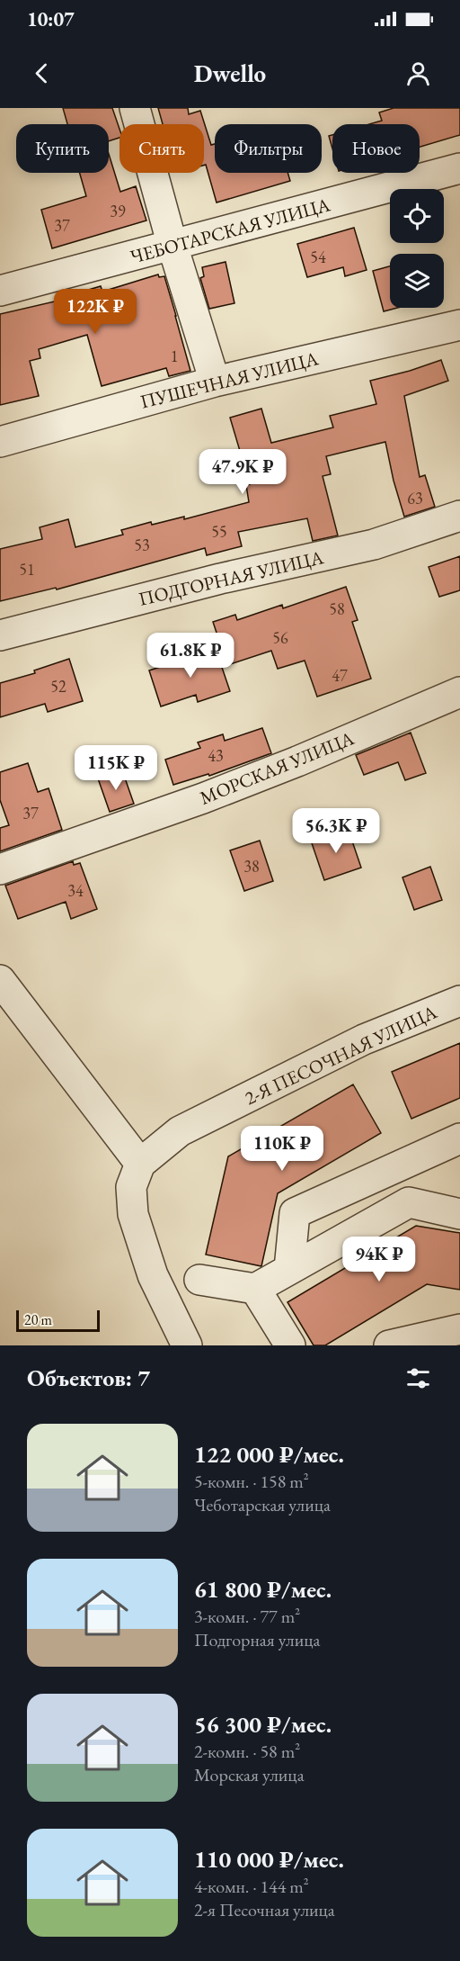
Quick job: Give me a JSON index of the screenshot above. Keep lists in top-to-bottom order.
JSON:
{
  "streets": {
    "street": [
      "ЧЕБОТАРСКАЯ УЛИЦА",
      "ПУШЕЧНАЯ УЛИЦА",
      "ПОДГОРНАЯ УЛИЦА",
      "МОРСКАЯ УЛИЦА",
      "2-Я ПЕСОЧНАЯ УЛИЦА"
    ]
  },
  "house_numbers": [
    "39",
    "37",
    "54",
    "1",
    "63",
    "55",
    "53",
    "51",
    "58",
    "56",
    "47",
    "52",
    "43",
    "37",
    "38",
    "34"
  ],
  "scale_bar": "20 m",
  "page": {
    "status": "10:07",
    "header": "Dwello",
    "chip": [
      "Купить",
      "Снять",
      "Фильтры",
      "Новое"
    ],
    "price": [
      "122K ₽",
      "47.9K ₽",
      "61.8K ₽",
      "115K ₽",
      "56.3K ₽",
      "110K ₽",
      "94K ₽"
    ],
    "scale": "20 m",
    "heading": "Объектов: 7",
    "list": [
      {
        "name": "122 000 ₽/мес.",
        "note": "5-комн. · 158 m² · Чеботарская улица"
      },
      {
        "name": "61 800 ₽/мес.",
        "note": "3-комн. · 77 m² · Подгорная улица"
      },
      {
        "name": "56 300 ₽/мес.",
        "note": "2-комн. · 58 m² · Морская улица"
      },
      {
        "name": "110 000 ₽/мес.",
        "note": "4-комн. · 144 m² · 2-я Песочная улица"
      }
    ]
  }
}
